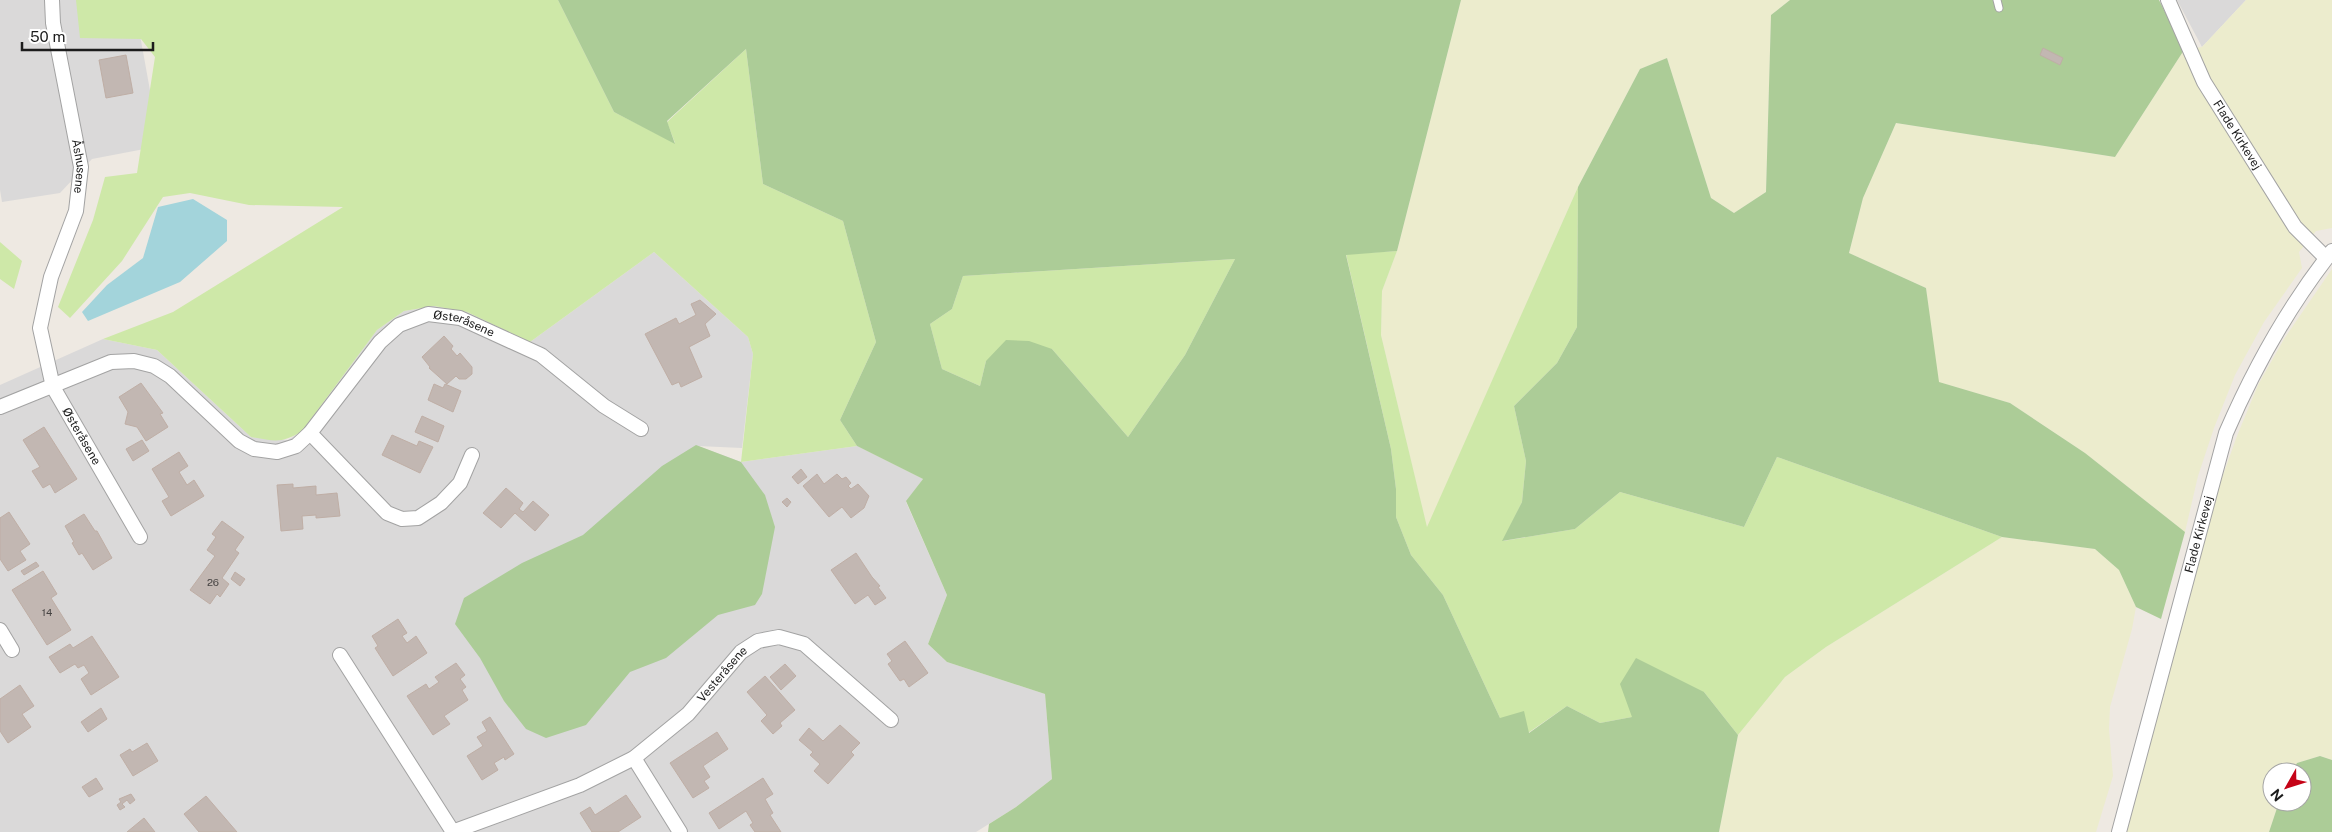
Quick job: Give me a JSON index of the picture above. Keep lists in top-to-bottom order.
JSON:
{
  "streets": {
    "street": [
      "Flade Kirkevej",
      "Åshusene",
      "Østeråsene",
      "Vesteråsene"
    ]
  },
  "crossings": [
    ["Åshusene", "Østeråsene"]
  ],
  "house_numbers": ["26", "14"],
  "scale_bar": "50 m",
  "north": "bottom left"
}
